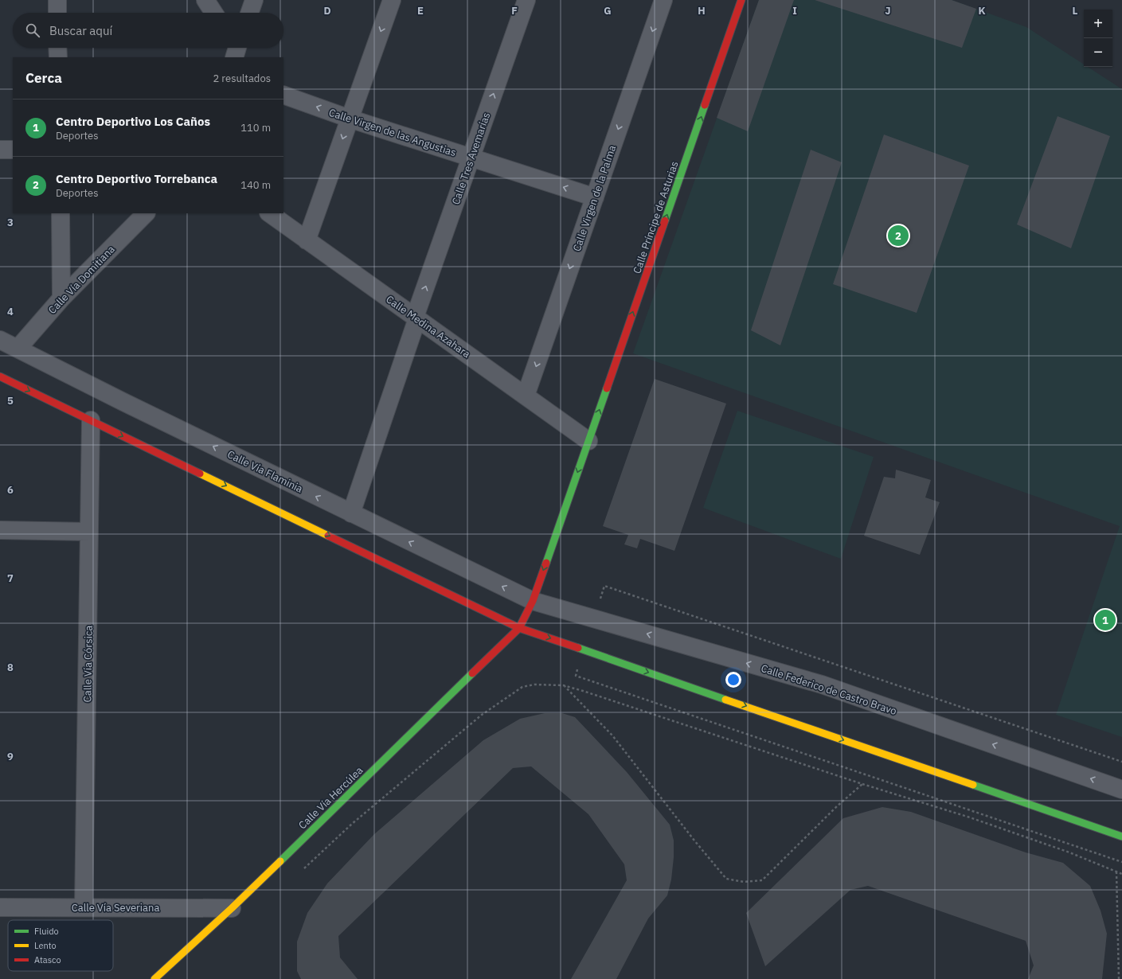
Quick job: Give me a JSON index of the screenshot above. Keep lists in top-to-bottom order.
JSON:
{
  "streets": {
    "street": [
      "Calle Virgen de las Angustias",
      "Calle Tres Avemarías",
      "Calle Virgen de la Palma",
      "Calle Príncipe de Asturias",
      "Calle Vía Domitiana",
      "Calle Medina Azahara",
      "Calle Vía Flaminia",
      "Calle Vía Córsica",
      "Calle Federico de Castro Bravo",
      "Calle Vía Hercúlea",
      "Calle Vía Severiana"
    ]
  },
  "crossings": [
    ["Calle Virgen de las Angustias", "Calle Tres Avemarías"],
    ["Calle Virgen de las Angustias", "Calle Virgen de la Palma"],
    ["Calle Tres Avemarías", "Calle Medina Azahara"],
    ["Calle Tres Avemarías", "Calle Vía Flaminia"],
    ["Calle Virgen de la Palma", "Calle Medina Azahara"],
    ["Calle Príncipe de Asturias", "Calle Medina Azahara"],
    ["Calle Príncipe de Asturias", "Calle Vía Flaminia"],
    ["Calle Príncipe de Asturias", "Calle Federico de Castro Bravo"],
    ["Calle Príncipe de Asturias", "Calle Vía Hercúlea"],
    ["Calle Vía Domitiana", "Calle Vía Flaminia"],
    ["Calle Vía Flaminia", "Calle Federico de Castro Bravo"],
    ["Calle Vía Flaminia", "Calle Vía Hercúlea"],
    ["Calle Vía Córsica", "Calle Vía Severiana"],
    ["Calle Federico de Castro Bravo", "Calle Vía Hercúlea"],
    ["Calle Vía Hercúlea", "Calle Vía Severiana"]
  ],
  "one_way": ["Calle Virgen de las Angustias", "Calle Virgen de la Palma"],
  "legend": ["Fluido", "Lento", "Atasco"],
  "page": {
    "map_buttons": ["+", "−"],
    "search": "Buscar aquí",
    "heading": ["Cerca", "2 resultados"],
    "list": [
      {
        "mark": "1",
        "name": "Centro Deportivo Los Caños",
        "note": "Deportes",
        "value": "110 m"
      },
      {
        "mark": "2",
        "name": "Centro Deportivo Torrebanca",
        "note": "Deportes",
        "value": "140 m"
      }
    ],
    "pins": ["2", "1"]
  },
  "grid": {
    "columns": [
      "D",
      "E",
      "F",
      "G",
      "H",
      "I",
      "J",
      "K",
      "L"
    ],
    "rows": [
      "3",
      "4",
      "5",
      "6",
      "7",
      "8",
      "9"
    ]
  }
}
